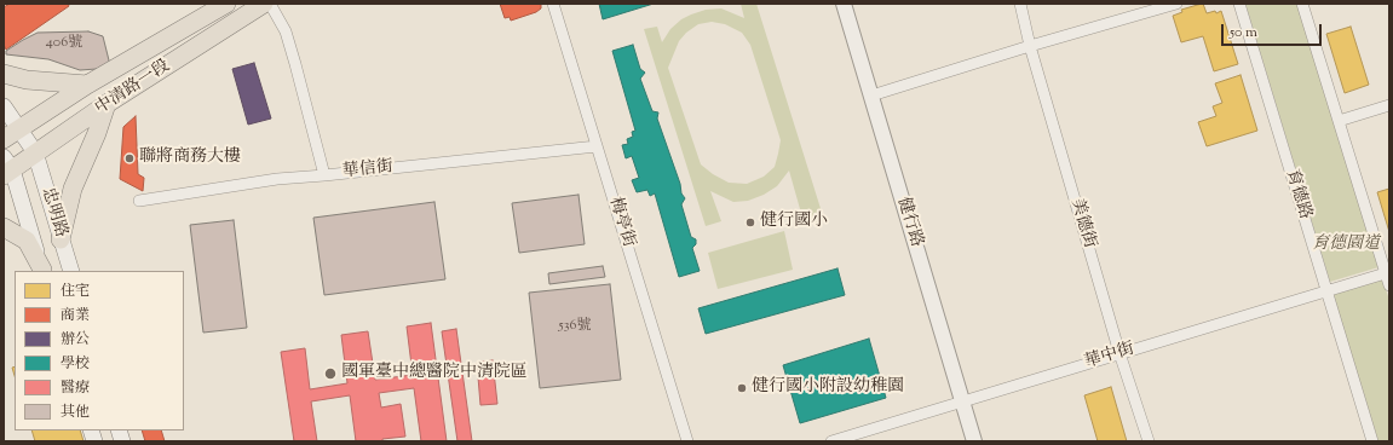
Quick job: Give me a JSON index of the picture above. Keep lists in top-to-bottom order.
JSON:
{
  "streets": {
    "main road": ["中清路一段", "忠明路"],
    "street": [
      "華信街",
      "育德路",
      "梅亭街",
      "健行路",
      "美德街",
      "華中街"
    ]
  },
  "crossings": [
    ["中清路一段", "忠明路"],
    ["華信街", "梅亭街"],
    ["育德路", "華中街"],
    ["健行路", "華中街"],
    ["美德街", "華中街"]
  ],
  "parks": ["育德園道"],
  "places": [
    "聯將商務大樓",
    "健行國小",
    "國軍臺中總醫院中清院區",
    "健行國小附設幼稚園"
  ],
  "house_numbers": ["406號", "536號"],
  "legend": [
    "住宅",
    "商業",
    "辦公",
    "學校",
    "醫療",
    "其他"
  ],
  "scale_bar": "50 m"
}
